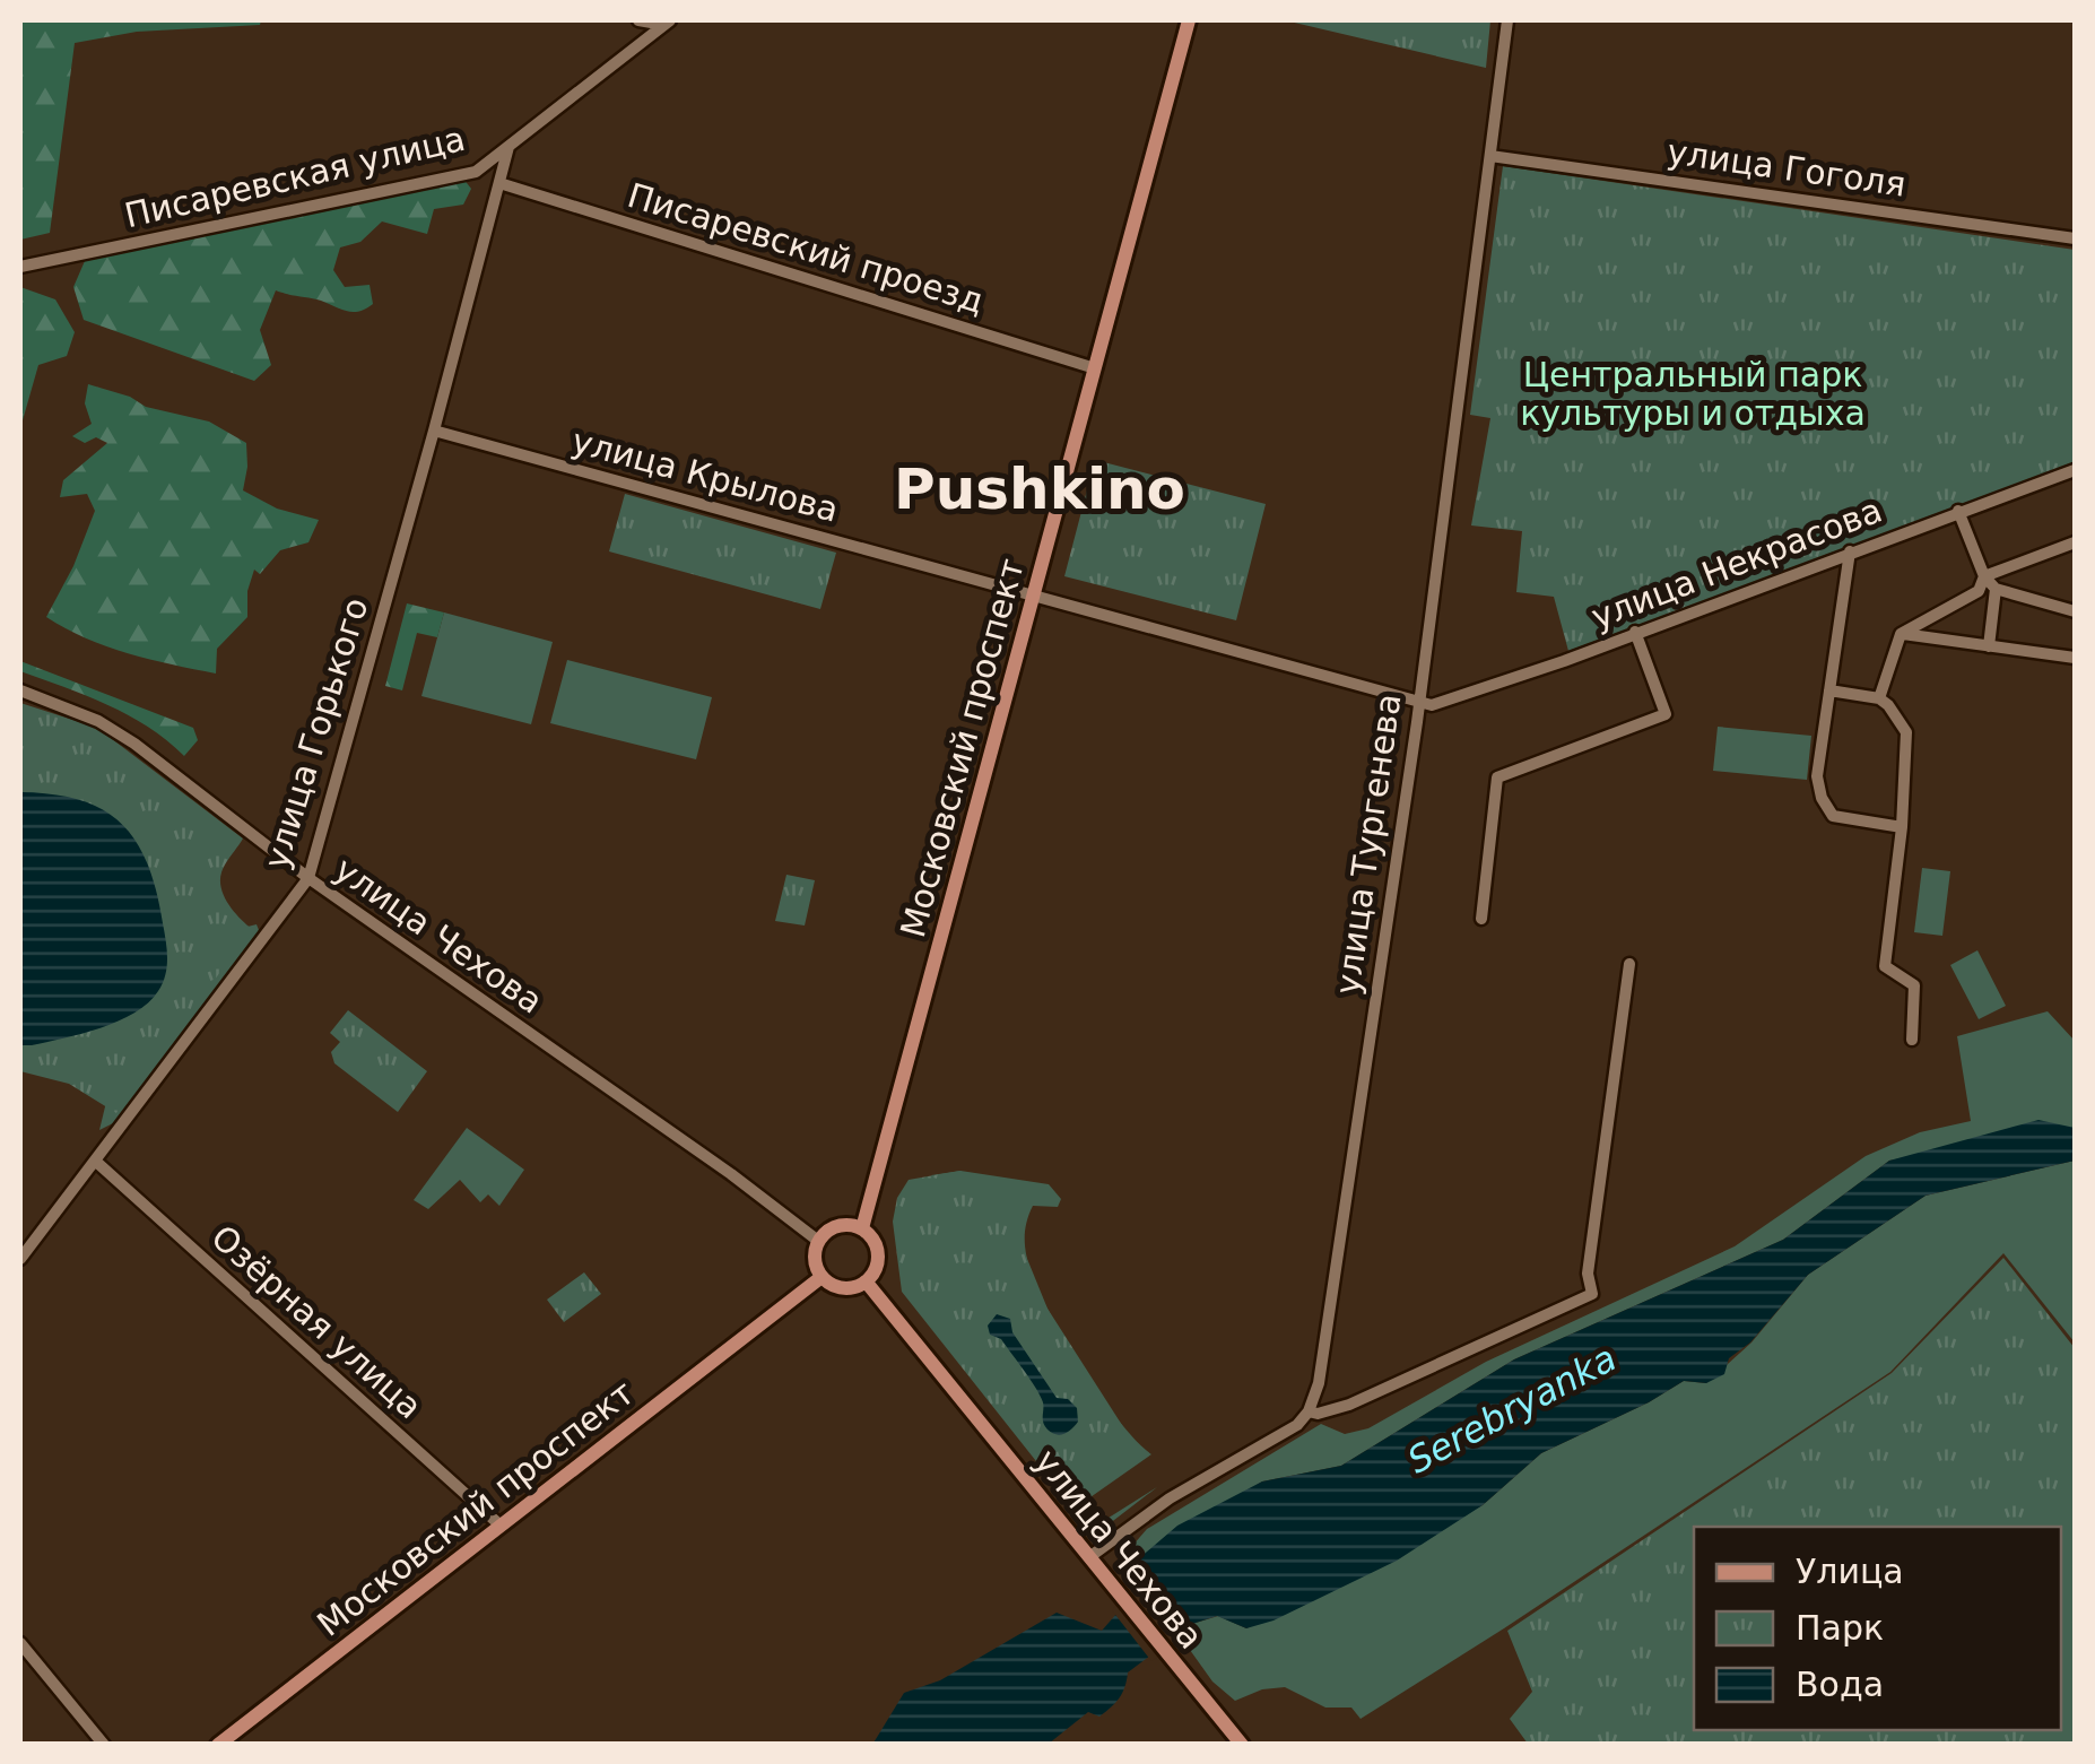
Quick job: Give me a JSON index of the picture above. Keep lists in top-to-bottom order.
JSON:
{
  "streets": {
    "main road": ["Московский проспект", "улица Чехова"],
    "street": [
      "улица Гоголя",
      "Писаревская улица",
      "Писаревский проезд",
      "улица Крылова",
      "улица Некрасова",
      "улица Горького",
      "улица Тургенева",
      "Озёрная улица"
    ]
  },
  "crossings": [
    ["улица Гоголя", "улица Тургенева"],
    ["Писаревская улица", "улица Горького"],
    ["Писаревский проезд", "улица Горького"],
    ["Писаревский проезд", "Московский проспект"],
    ["улица Крылова", "улица Некрасова"],
    ["улица Крылова", "улица Горького"],
    ["улица Крылова", "Московский проспект"],
    ["улица Крылова", "улица Тургенева"],
    ["улица Некрасова", "улица Тургенева"],
    ["улица Горького", "улица Чехова"],
    ["улица Горького", "Озёрная улица"],
    ["Московский проспект", "улица Чехова"],
    ["Московский проспект", "Озёрная улица"]
  ],
  "districts": ["Pushkino"],
  "water": ["Serebryanka"],
  "parks": ["Центральный парк культуры и отдыха"],
  "legend": ["Улица", "Парк", "Вода"]
}
